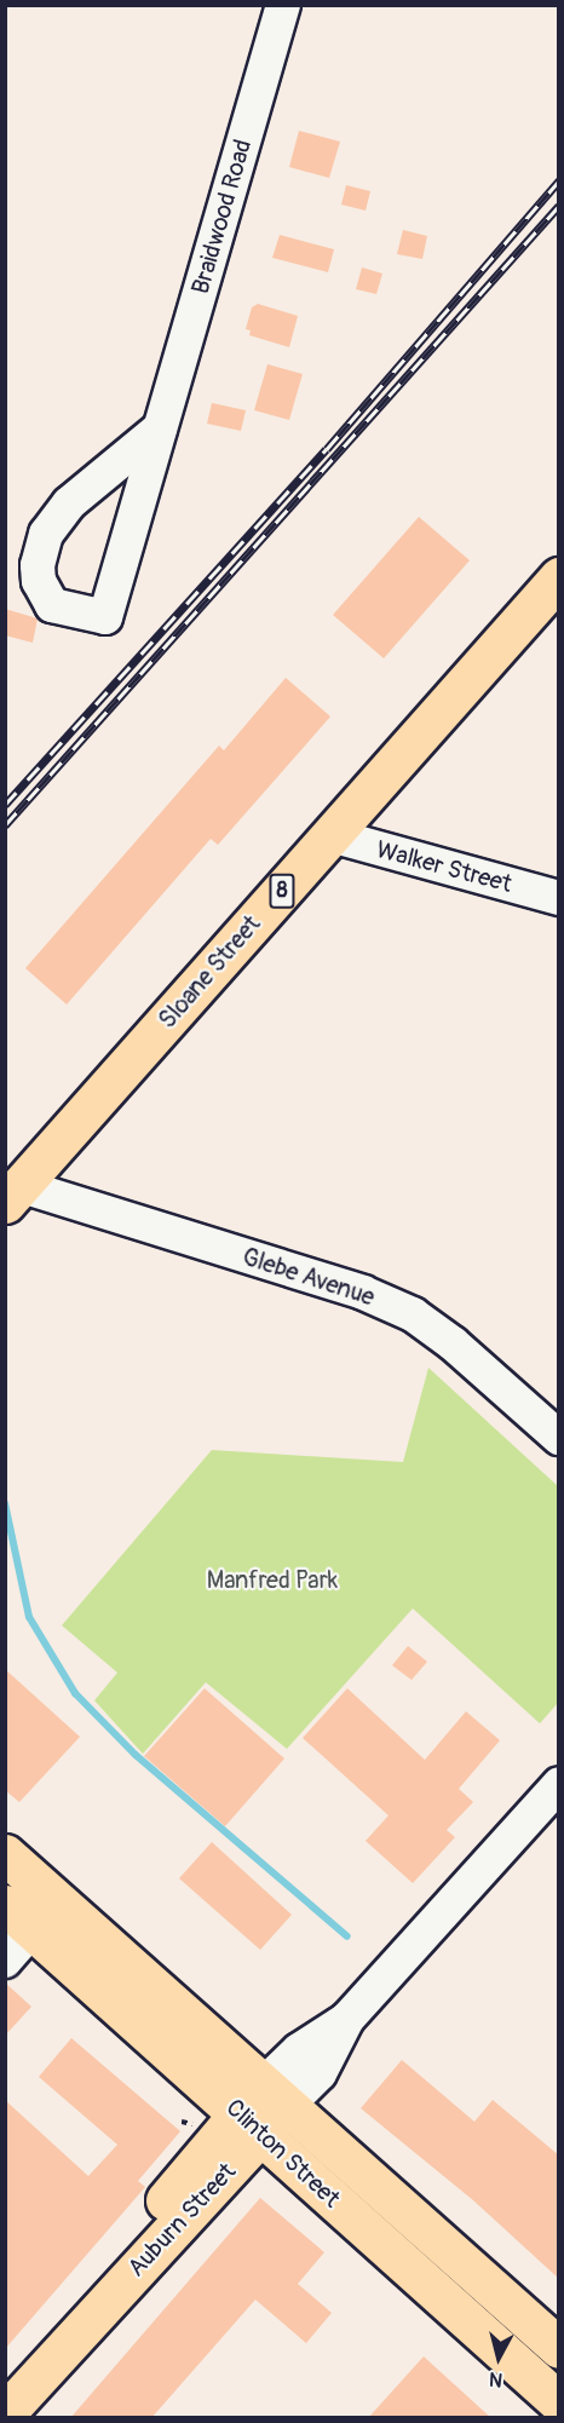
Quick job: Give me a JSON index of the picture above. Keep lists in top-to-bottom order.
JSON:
{
  "streets": {
    "main road": [
      "8",
      "Sloane Street",
      "Clinton Street",
      "Auburn Street"
    ],
    "street": ["Braidwood Road", "Walker Street", "Glebe Avenue"]
  },
  "crossings": [
    ["Walker Street", "Sloane Street"],
    ["Sloane Street", "Glebe Avenue"],
    ["Clinton Street", "Auburn Street"]
  ],
  "parks": ["Manfred Park"],
  "north": "bottom"
}
